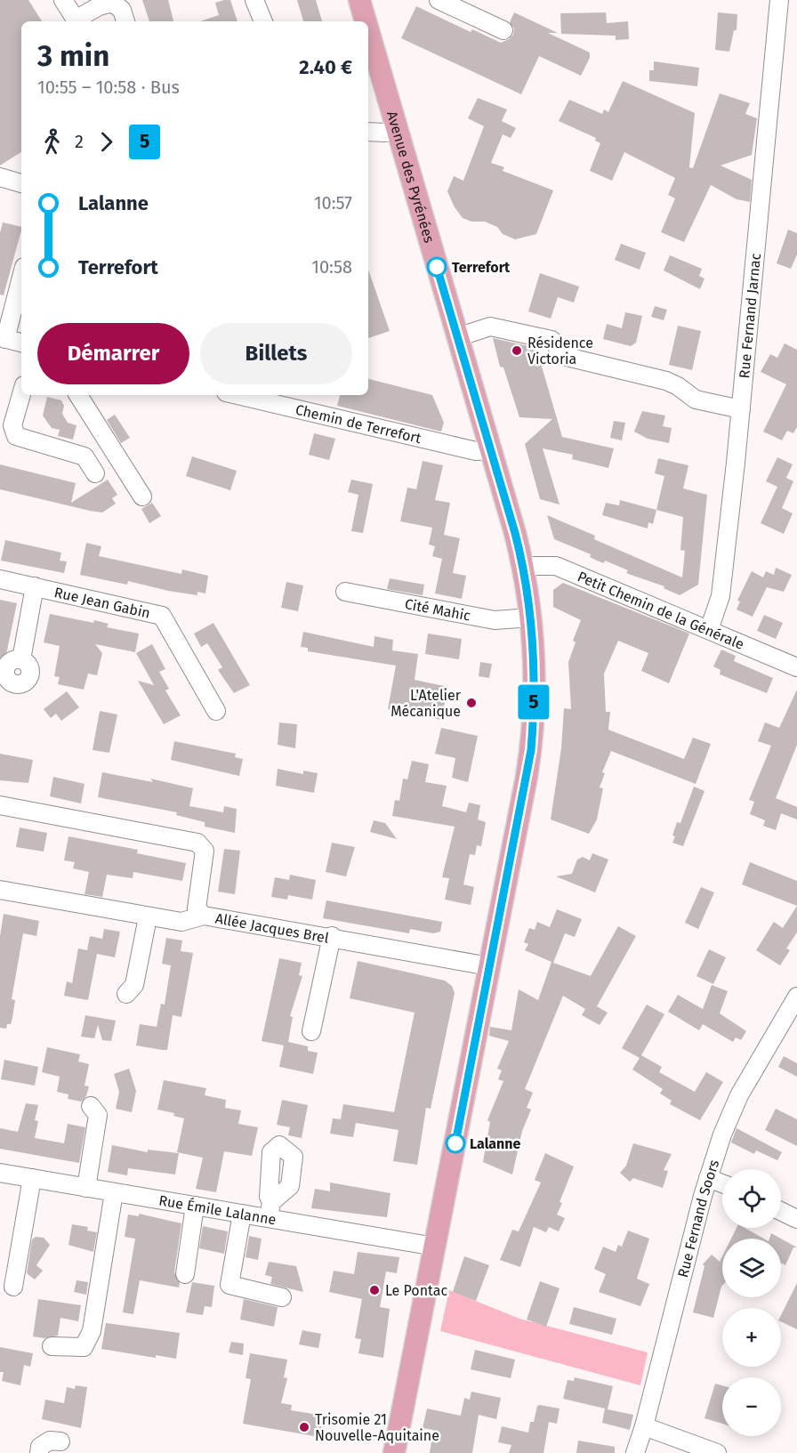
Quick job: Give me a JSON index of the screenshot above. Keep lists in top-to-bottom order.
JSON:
{
  "streets": {
    "main road": ["Avenue des Pyrénées"],
    "street": [
      "Rue Fernand Jarnac",
      "Chemin de Terrefort",
      "Rue Jean Gabin",
      "Cité Mahic",
      "Petit Chemin de la Générale",
      "Allée Jacques Brel",
      "Rue Émile Lalanne",
      "Rue Fernand Soors"
    ]
  },
  "crossings": [
    ["Avenue des Pyrénées", "Chemin de Terrefort"],
    ["Avenue des Pyrénées", "Cité Mahic"],
    ["Avenue des Pyrénées", "Petit Chemin de la Générale"],
    ["Avenue des Pyrénées", "Allée Jacques Brel"],
    ["Avenue des Pyrénées", "Rue Émile Lalanne"],
    ["Rue Fernand Jarnac", "Petit Chemin de la Générale"]
  ],
  "places": [
    "Terrefort",
    "Résidence Victoria",
    "L'Atelier Mécanique",
    "Lalanne",
    "Le Pontac",
    "Trisomie 21 Nouvelle-Aquitaine"
  ],
  "lines": ["bus line 5"],
  "page": {
    "on_map": "5",
    "heading": ["3 min", "10:55 – 10:58 · Bus", "2.40 €"],
    "legs": ["2", "5"],
    "list": [
      {
        "name": "Lalanne",
        "value": "10:57"
      },
      {
        "name": "Terrefort",
        "value": "10:58"
      }
    ],
    "buttons": ["Démarrer", "Billets"],
    "map_buttons": ["+", "−"]
  }
}
